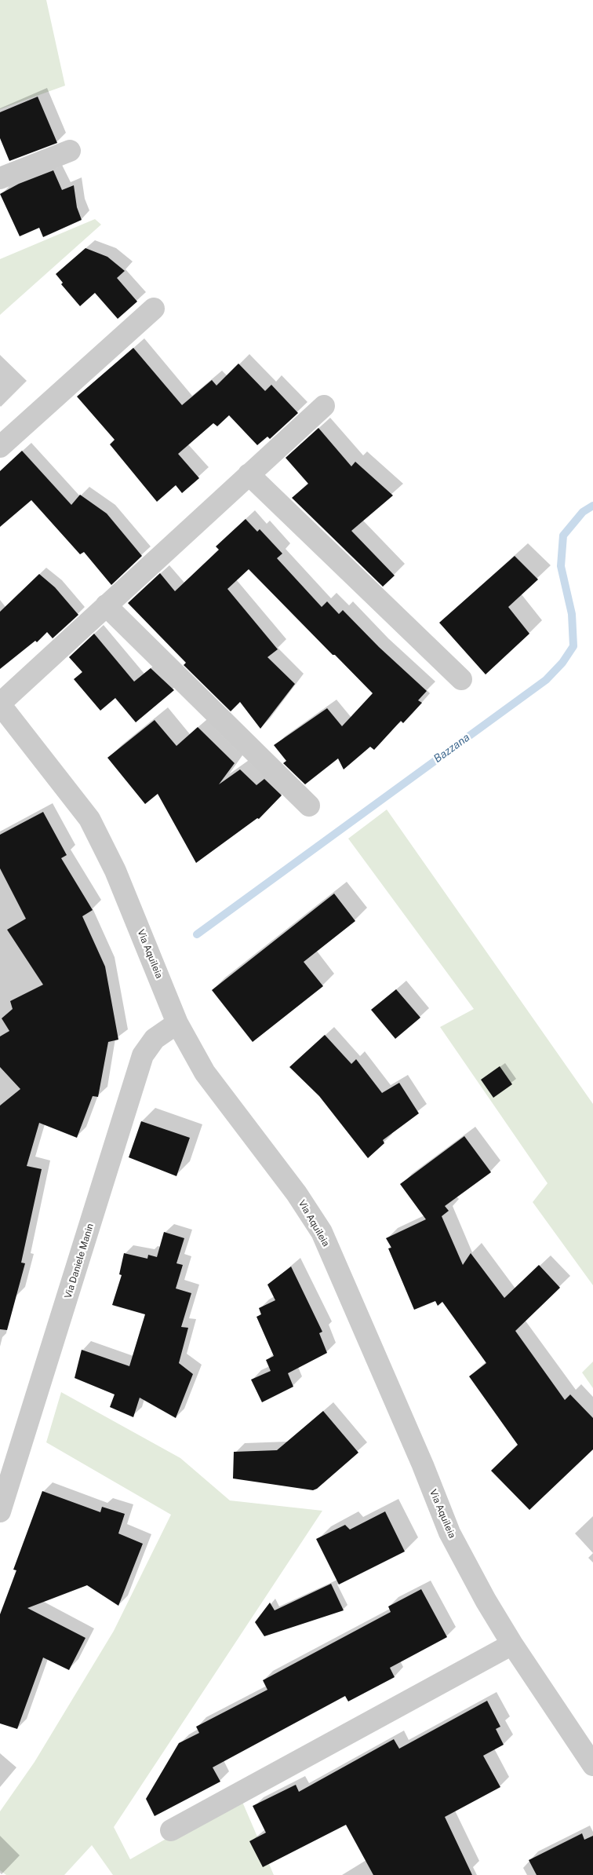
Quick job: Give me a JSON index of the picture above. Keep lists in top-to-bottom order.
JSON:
{
  "streets": {
    "street": ["Via Aquileia", "Via Daniele Manin"]
  },
  "crossings": [
    ["Via Aquileia", "Via Daniele Manin"]
  ],
  "water": ["Bazzana"]
}
